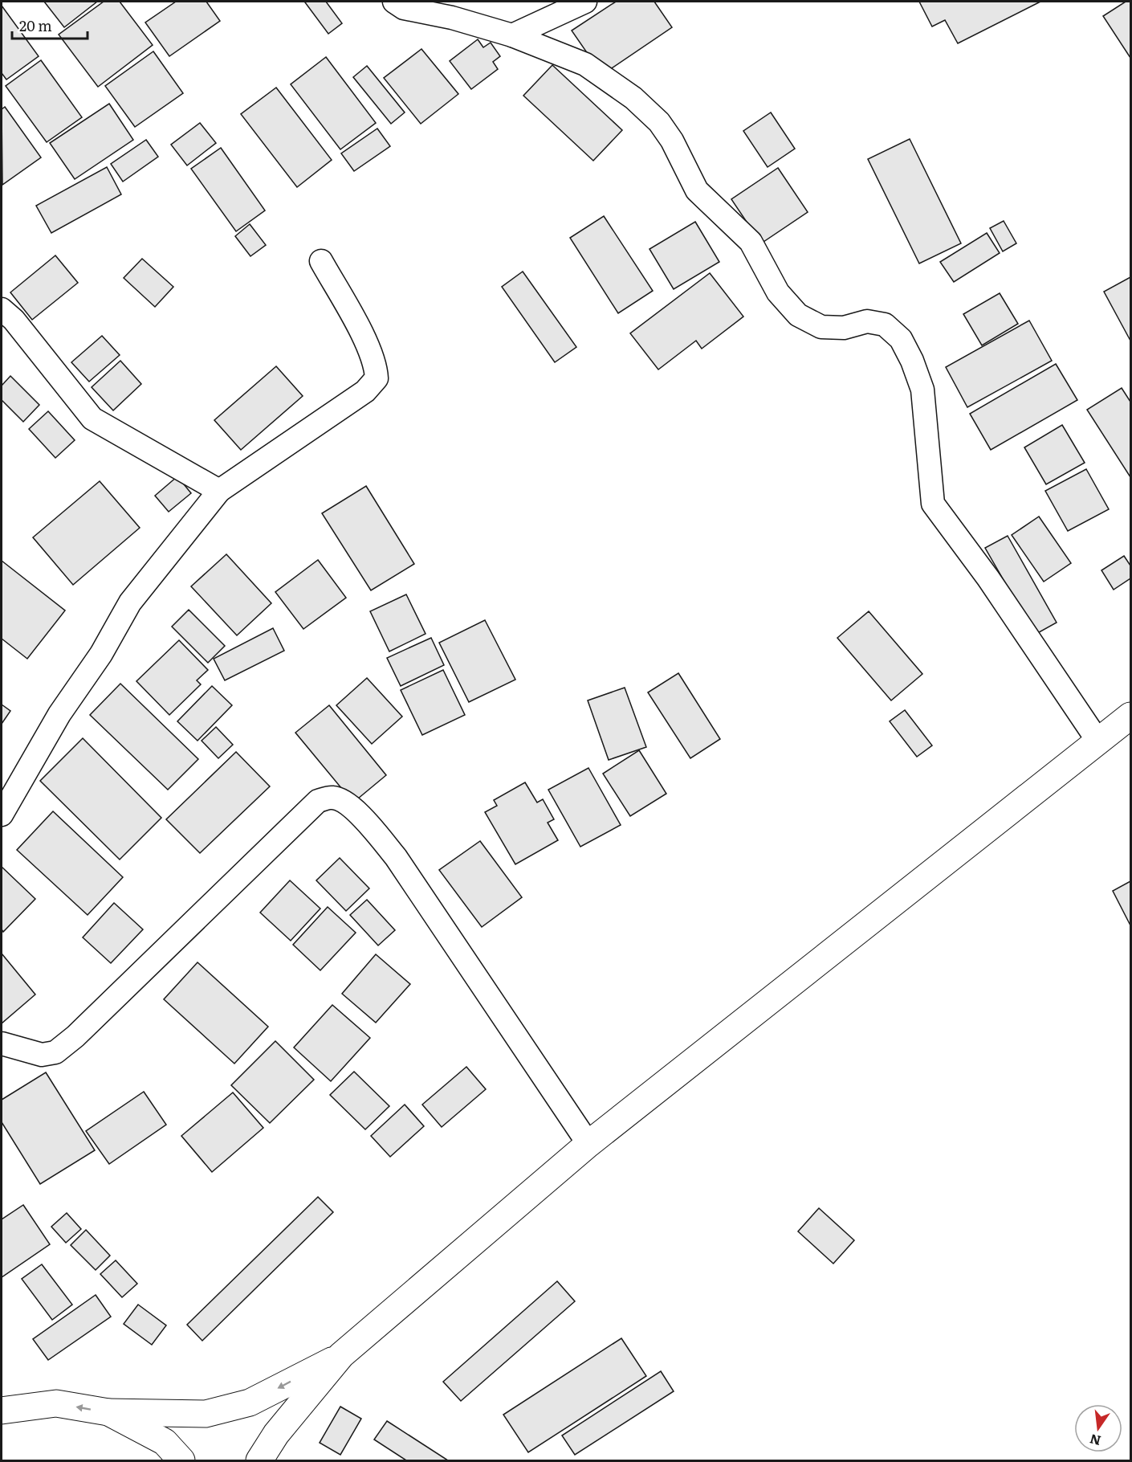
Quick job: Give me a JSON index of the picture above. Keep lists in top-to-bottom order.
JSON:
{
  "scale_bar": "20 m",
  "north": "bottom"
}
